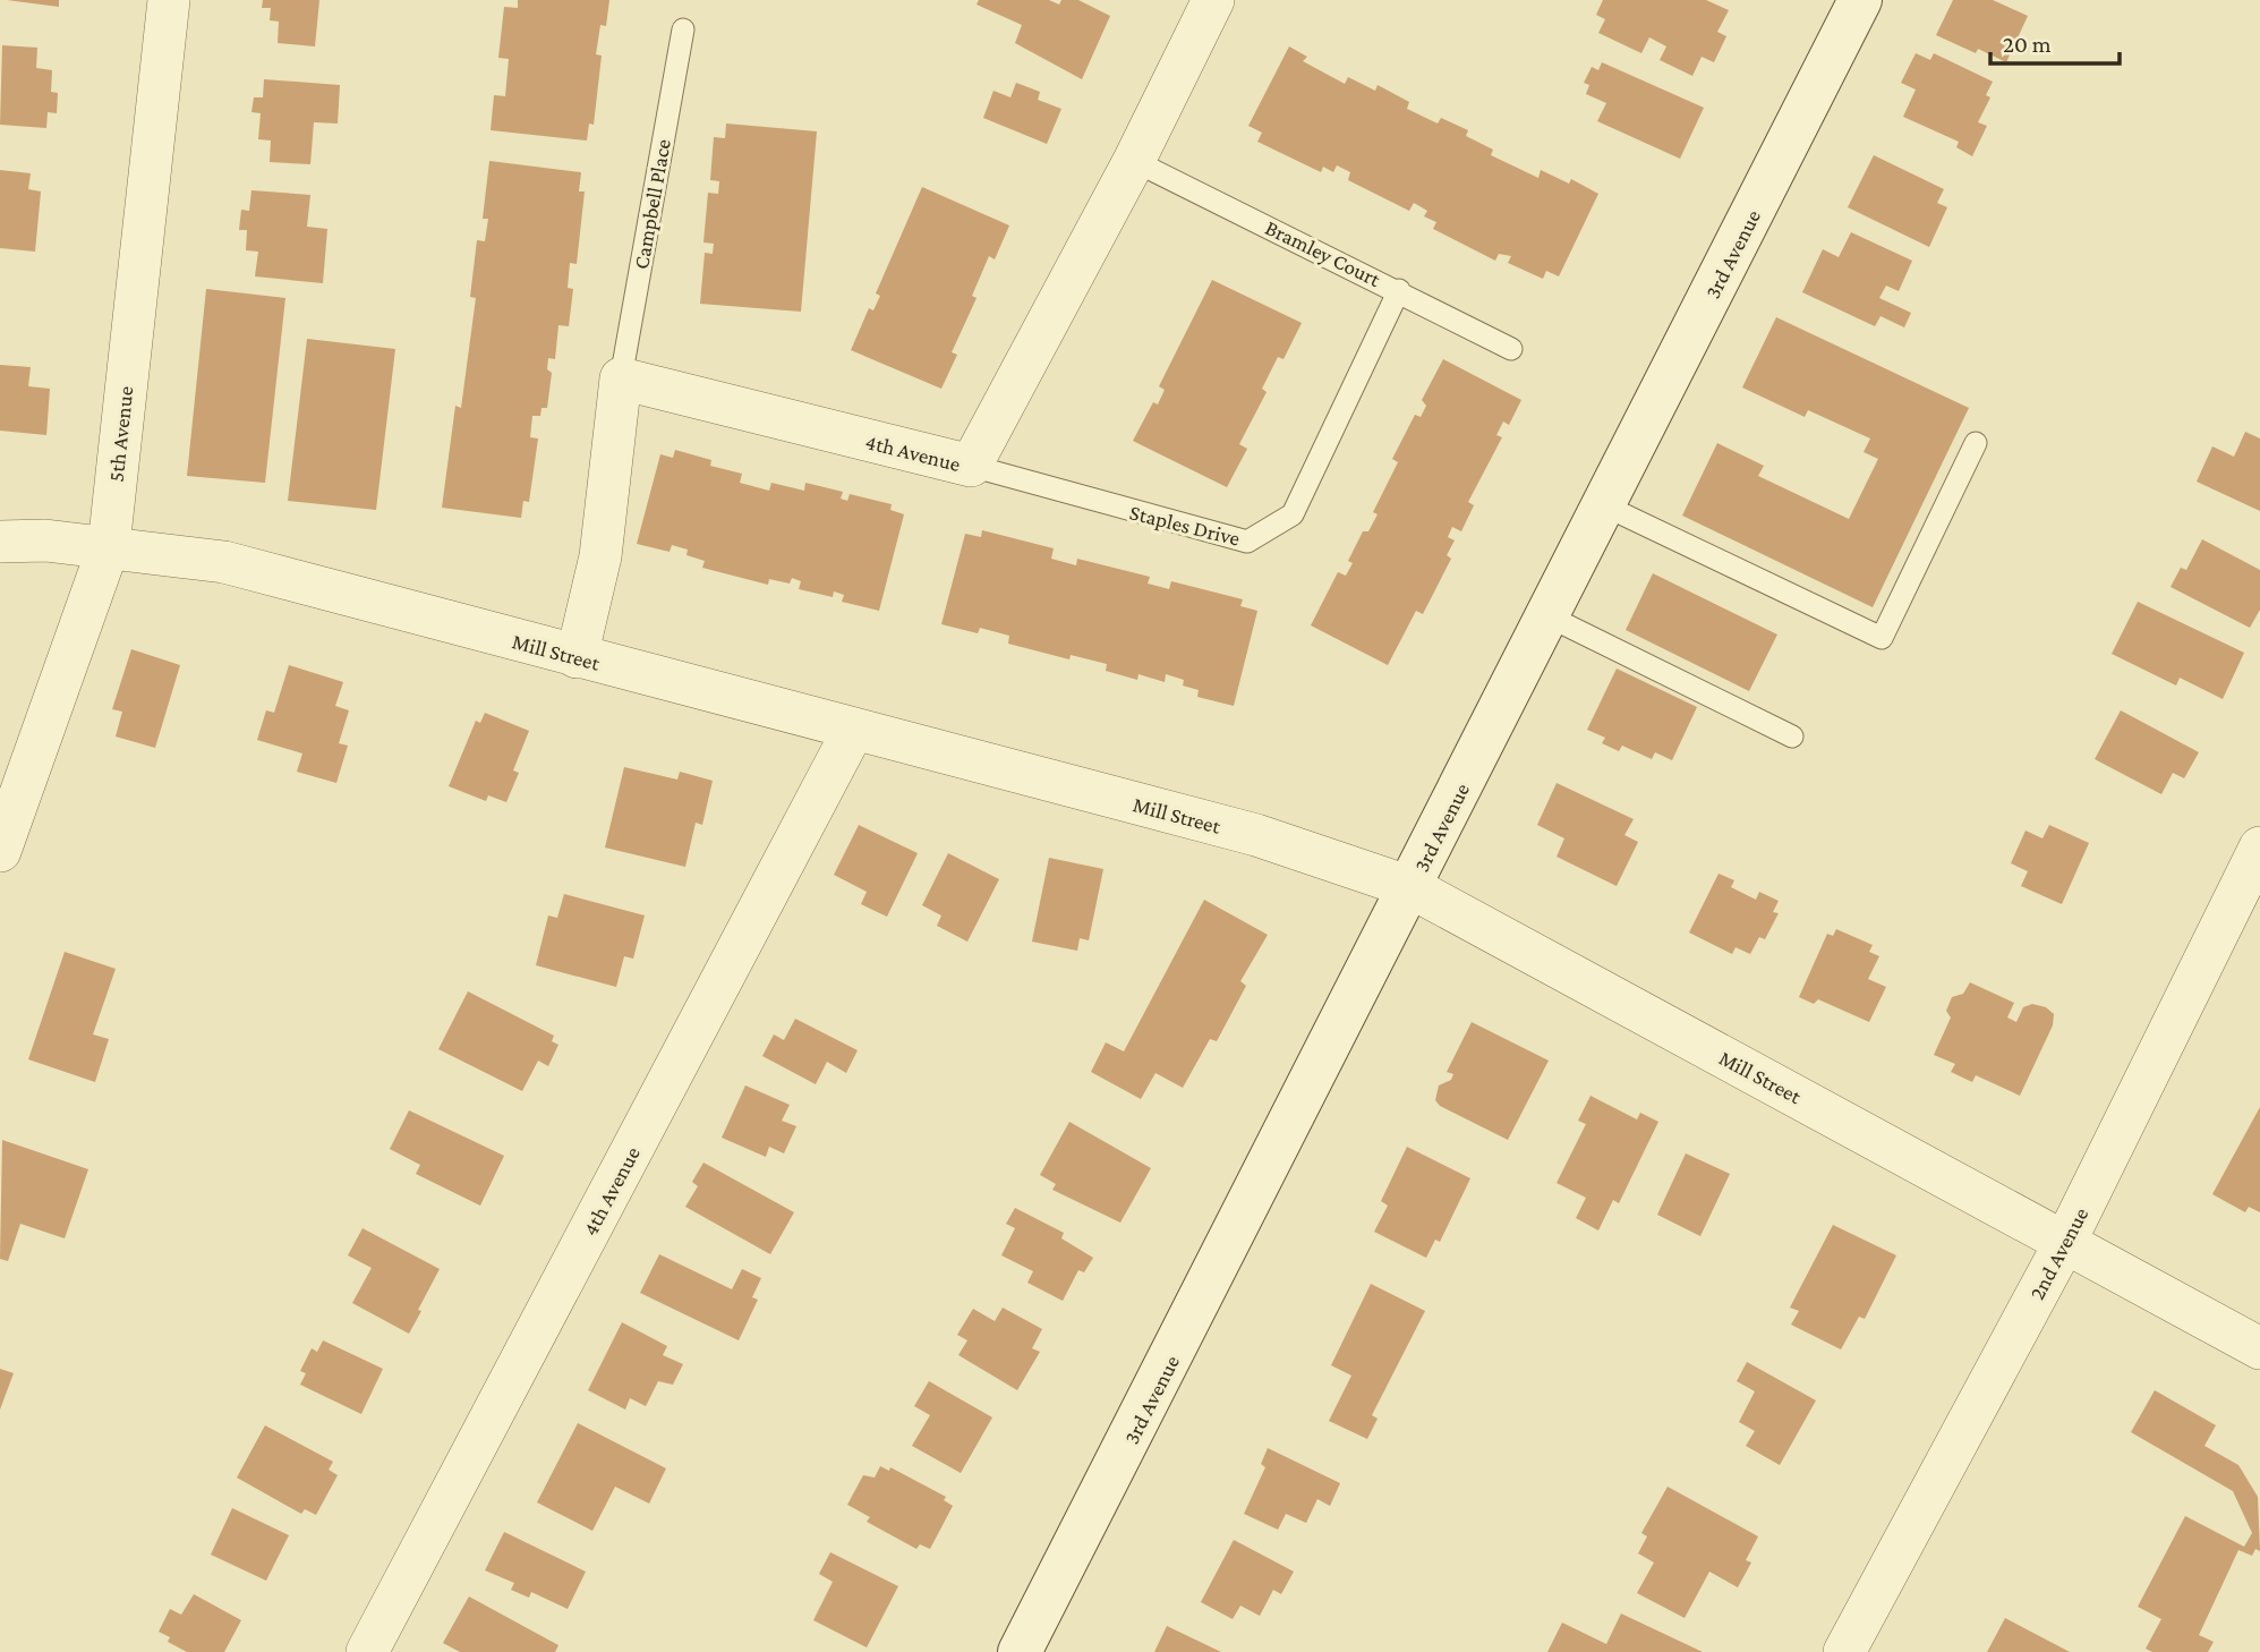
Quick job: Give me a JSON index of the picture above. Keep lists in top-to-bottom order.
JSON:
{
  "streets": {
    "main road": ["3rd Avenue"],
    "street": [
      "5th Avenue",
      "4th Avenue",
      "Mill Street",
      "2nd Avenue"
    ],
    "lane": ["Campbell Place", "Bramley Court", "Staples Drive"]
  },
  "crossings": [
    ["Campbell Place", "4th Avenue"],
    ["Bramley Court", "4th Avenue"],
    ["Bramley Court", "Staples Drive"],
    ["3rd Avenue", "Mill Street"],
    ["5th Avenue", "Mill Street"],
    ["4th Avenue", "Staples Drive"],
    ["4th Avenue", "Mill Street"],
    ["Mill Street", "2nd Avenue"]
  ],
  "scale_bar": "20 m"
}
